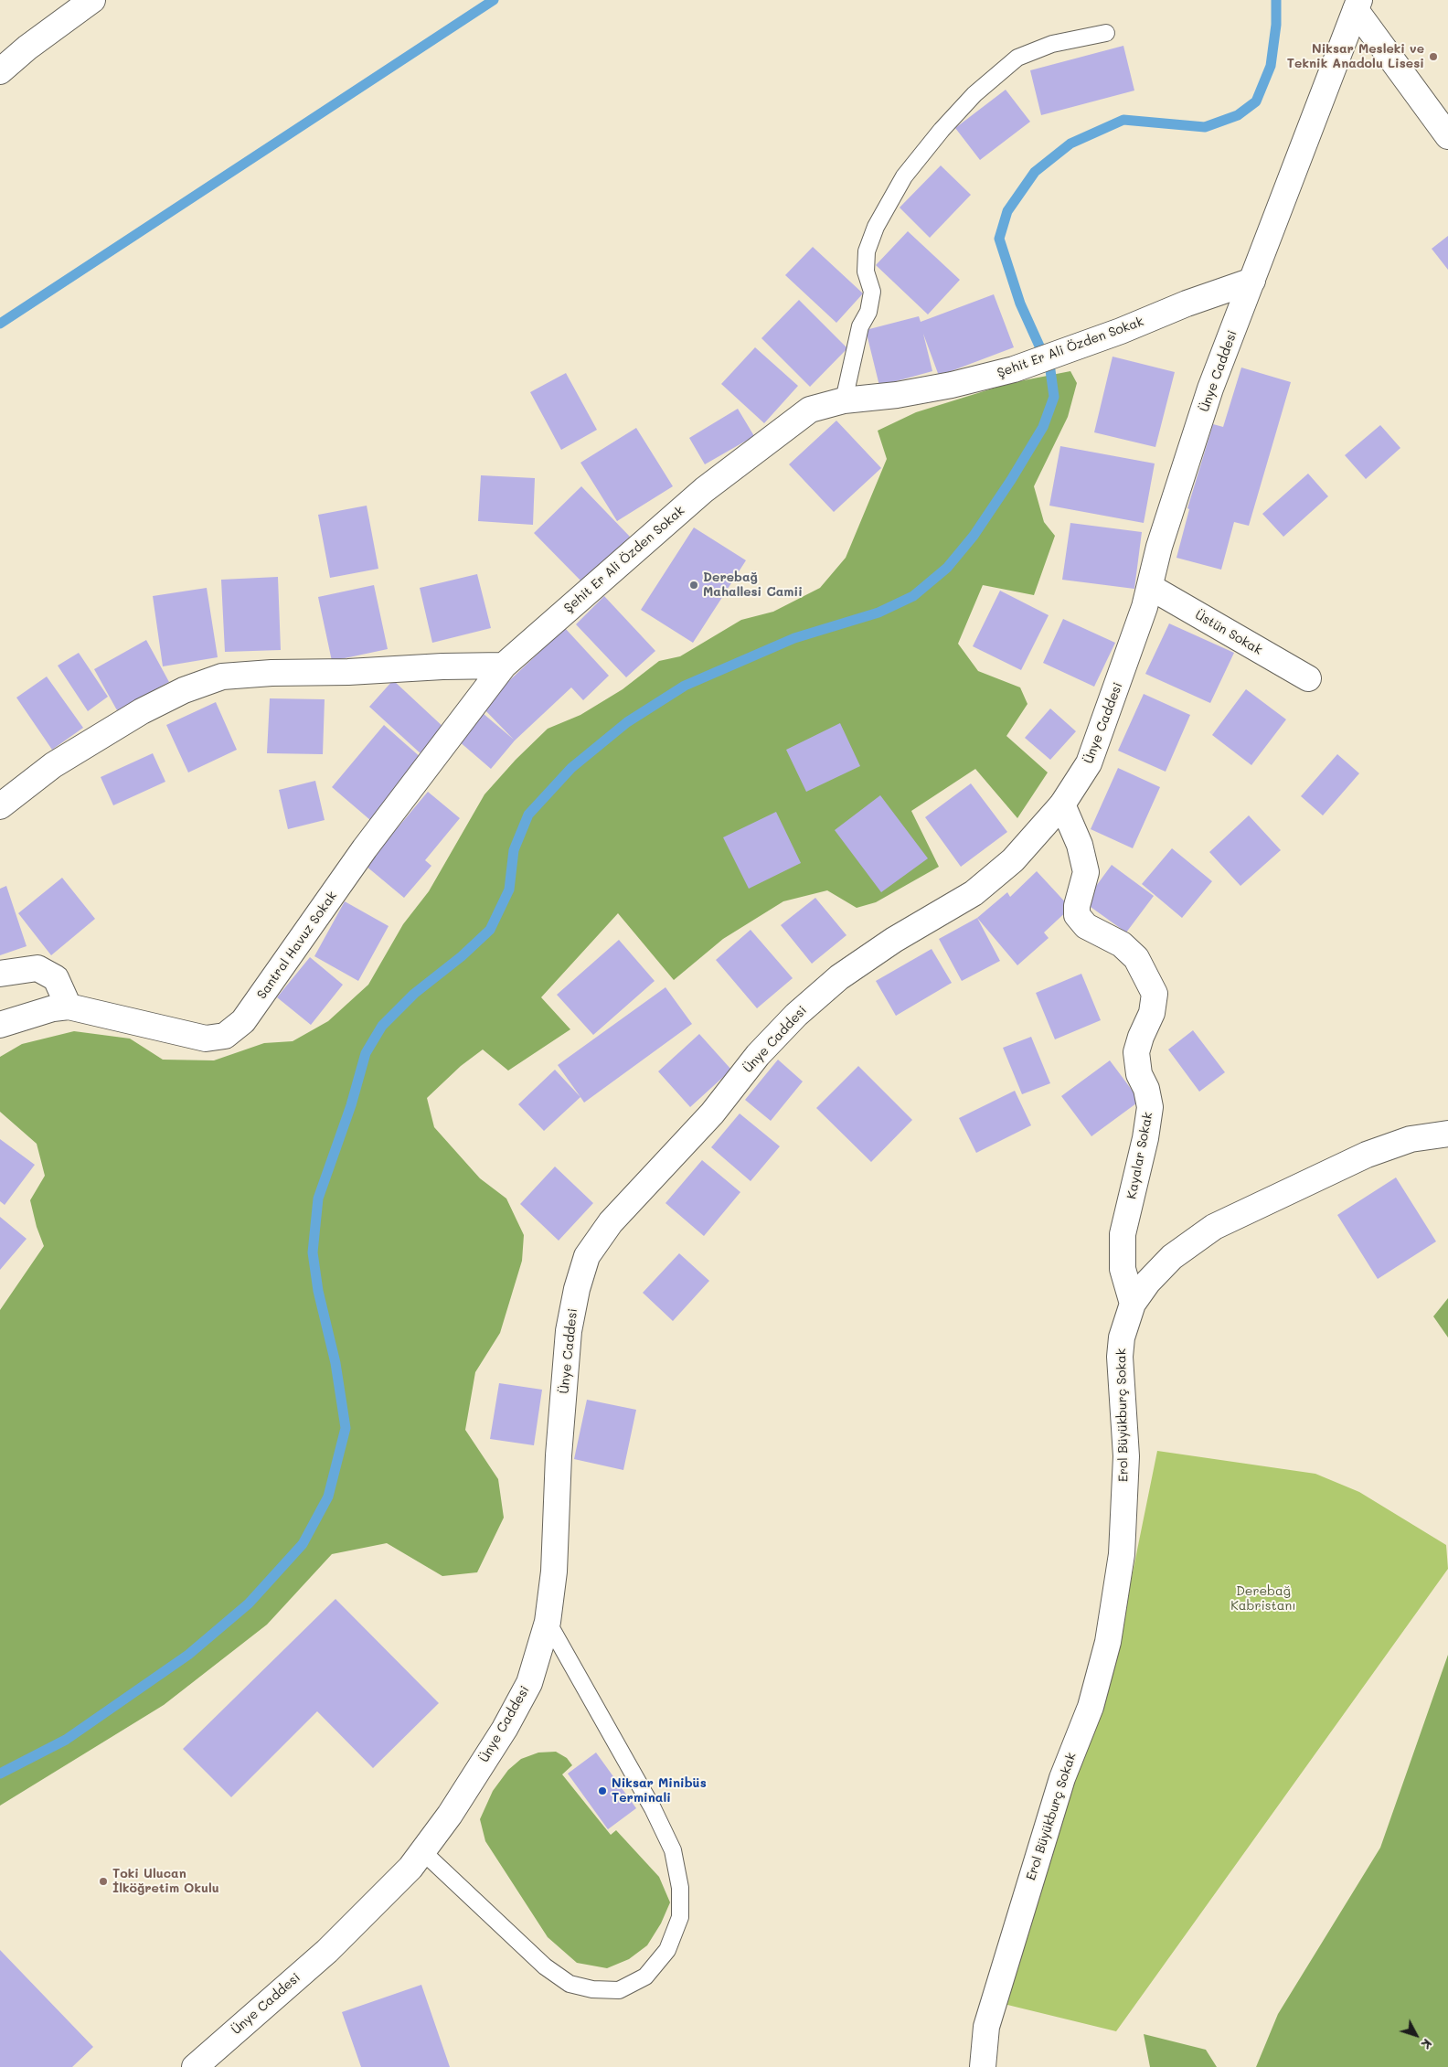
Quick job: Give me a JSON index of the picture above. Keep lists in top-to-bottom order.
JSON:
{
  "streets": {
    "street": [
      "Şehit Er Ali Özden Sokak",
      "Ünye Caddesi",
      "Üstün Sokak",
      "Santral Havuz Sokak",
      "Kayalar Sokak",
      "Erol Büyükburç Sokak"
    ]
  },
  "crossings": [
    ["Şehit Er Ali Özden Sokak", "Ünye Caddesi"],
    ["Şehit Er Ali Özden Sokak", "Santral Havuz Sokak"],
    ["Ünye Caddesi", "Üstün Sokak"],
    ["Ünye Caddesi", "Kayalar Sokak"],
    ["Kayalar Sokak", "Erol Büyükburç Sokak"]
  ],
  "parks": ["Derebağ Kabristanı"],
  "places": [
    "Niksar Mesleki ve Teknik Anadolu Lisesi",
    "Derebağ Mahallesi Camii",
    "Niksar Minibüs Terminali",
    "Toki Ulucan İlköğretim Okulu"
  ],
  "north": "bottom right"
}
